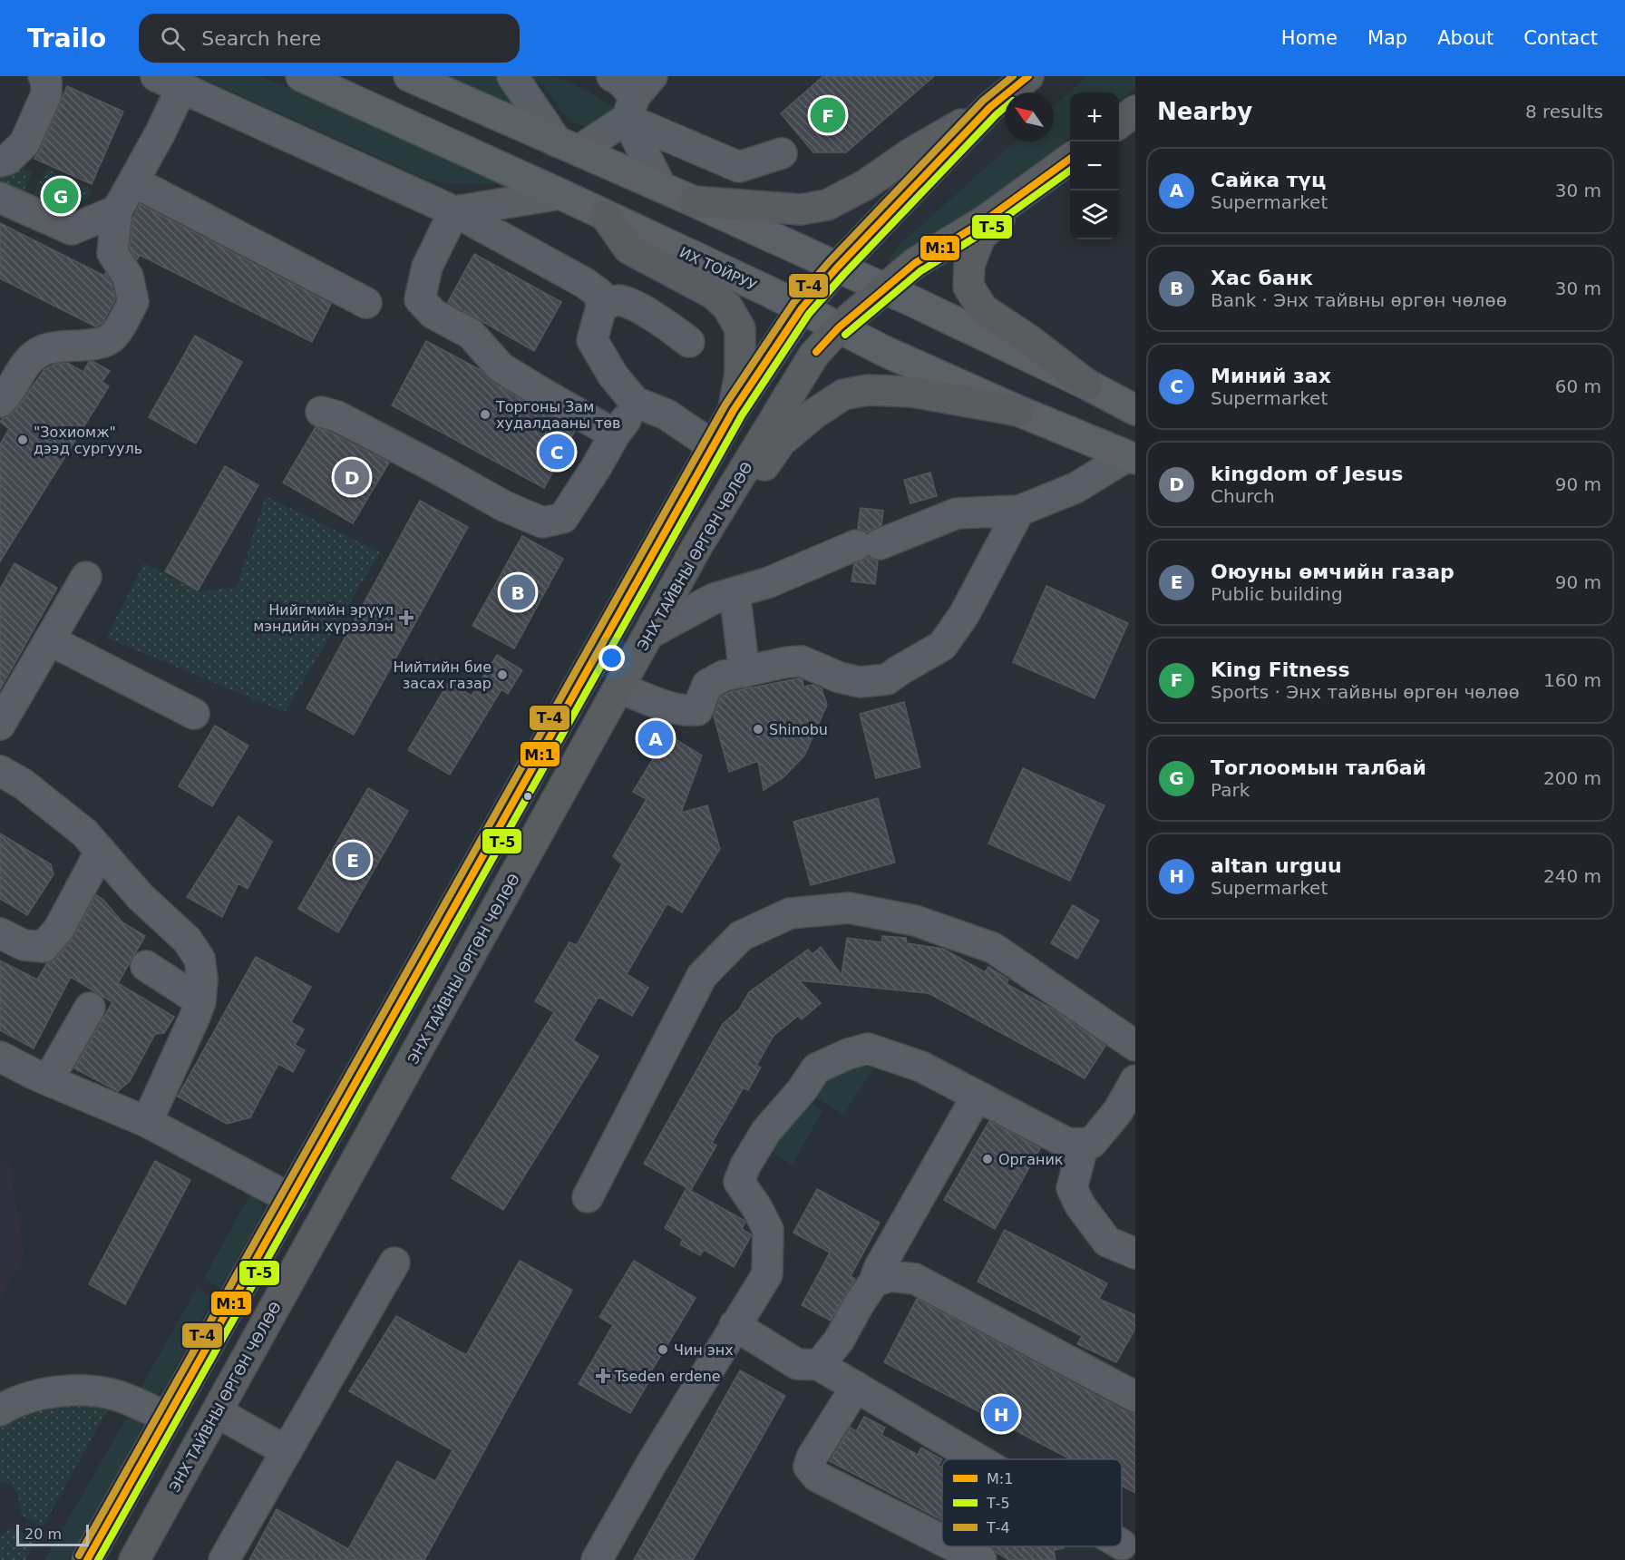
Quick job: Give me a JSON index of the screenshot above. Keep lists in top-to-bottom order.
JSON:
{
  "streets": {
    "highway": ["ЭНХ ТАЙВНЫ ӨРГӨН ЧӨЛӨӨ"],
    "main road": ["ИХ ТОЙРУУ"]
  },
  "crossings": [
    ["ИХ ТОЙРУУ", "ЭНХ ТАЙВНЫ ӨРГӨН ЧӨЛӨӨ"]
  ],
  "places": {
    "other": [
      "Торгоны Зам худалдааны төв",
      "\"Зохиомж\" дээд сургууль",
      "Нийтийн бие засах газар",
      "Shinobu",
      "Органик",
      "Чин энх"
    ],
    "health": ["Нийгмийн эрүүл мэндийн хүрээлэн", "Tseden erdene"]
  },
  "lines": ["transit line М:1", "transit line Т-4", "transit line Т-5"],
  "legend": ["М:1", "Т-5", "Т-4"],
  "scale_bar": "20 m",
  "north": "top left",
  "page": {
    "header": "Trailo",
    "search": "Search here",
    "nav": [
      "Home",
      "Map",
      "About",
      "Contact"
    ],
    "heading": ["Nearby", "8 results"],
    "map_buttons": ["+", "−"],
    "pins": [
      "F",
      "G",
      "C",
      "D",
      "B",
      "A",
      "E",
      "H"
    ],
    "list": [
      {
        "mark": "A",
        "name": "Сайка түц",
        "note": "Supermarket",
        "value": "30 m"
      },
      {
        "mark": "B",
        "name": "Хас банк",
        "note": "Bank · Энх тайвны өргөн чөлөө",
        "value": "30 m"
      },
      {
        "mark": "C",
        "name": "Миний зах",
        "note": "Supermarket",
        "value": "60 m"
      },
      {
        "mark": "D",
        "name": "kingdom of Jesus",
        "note": "Church",
        "value": "90 m"
      },
      {
        "mark": "E",
        "name": "Оюуны өмчийн газар",
        "note": "Public building",
        "value": "90 m"
      },
      {
        "mark": "F",
        "name": "King Fitness",
        "note": "Sports · Энх тайвны өргөн чөлөө",
        "value": "160 m"
      },
      {
        "mark": "G",
        "name": "Тоглоомын талбай",
        "note": "Park",
        "value": "200 m"
      },
      {
        "mark": "H",
        "name": "altan urguu",
        "note": "Supermarket",
        "value": "240 m"
      }
    ],
    "scale": "20 m"
  }
}
